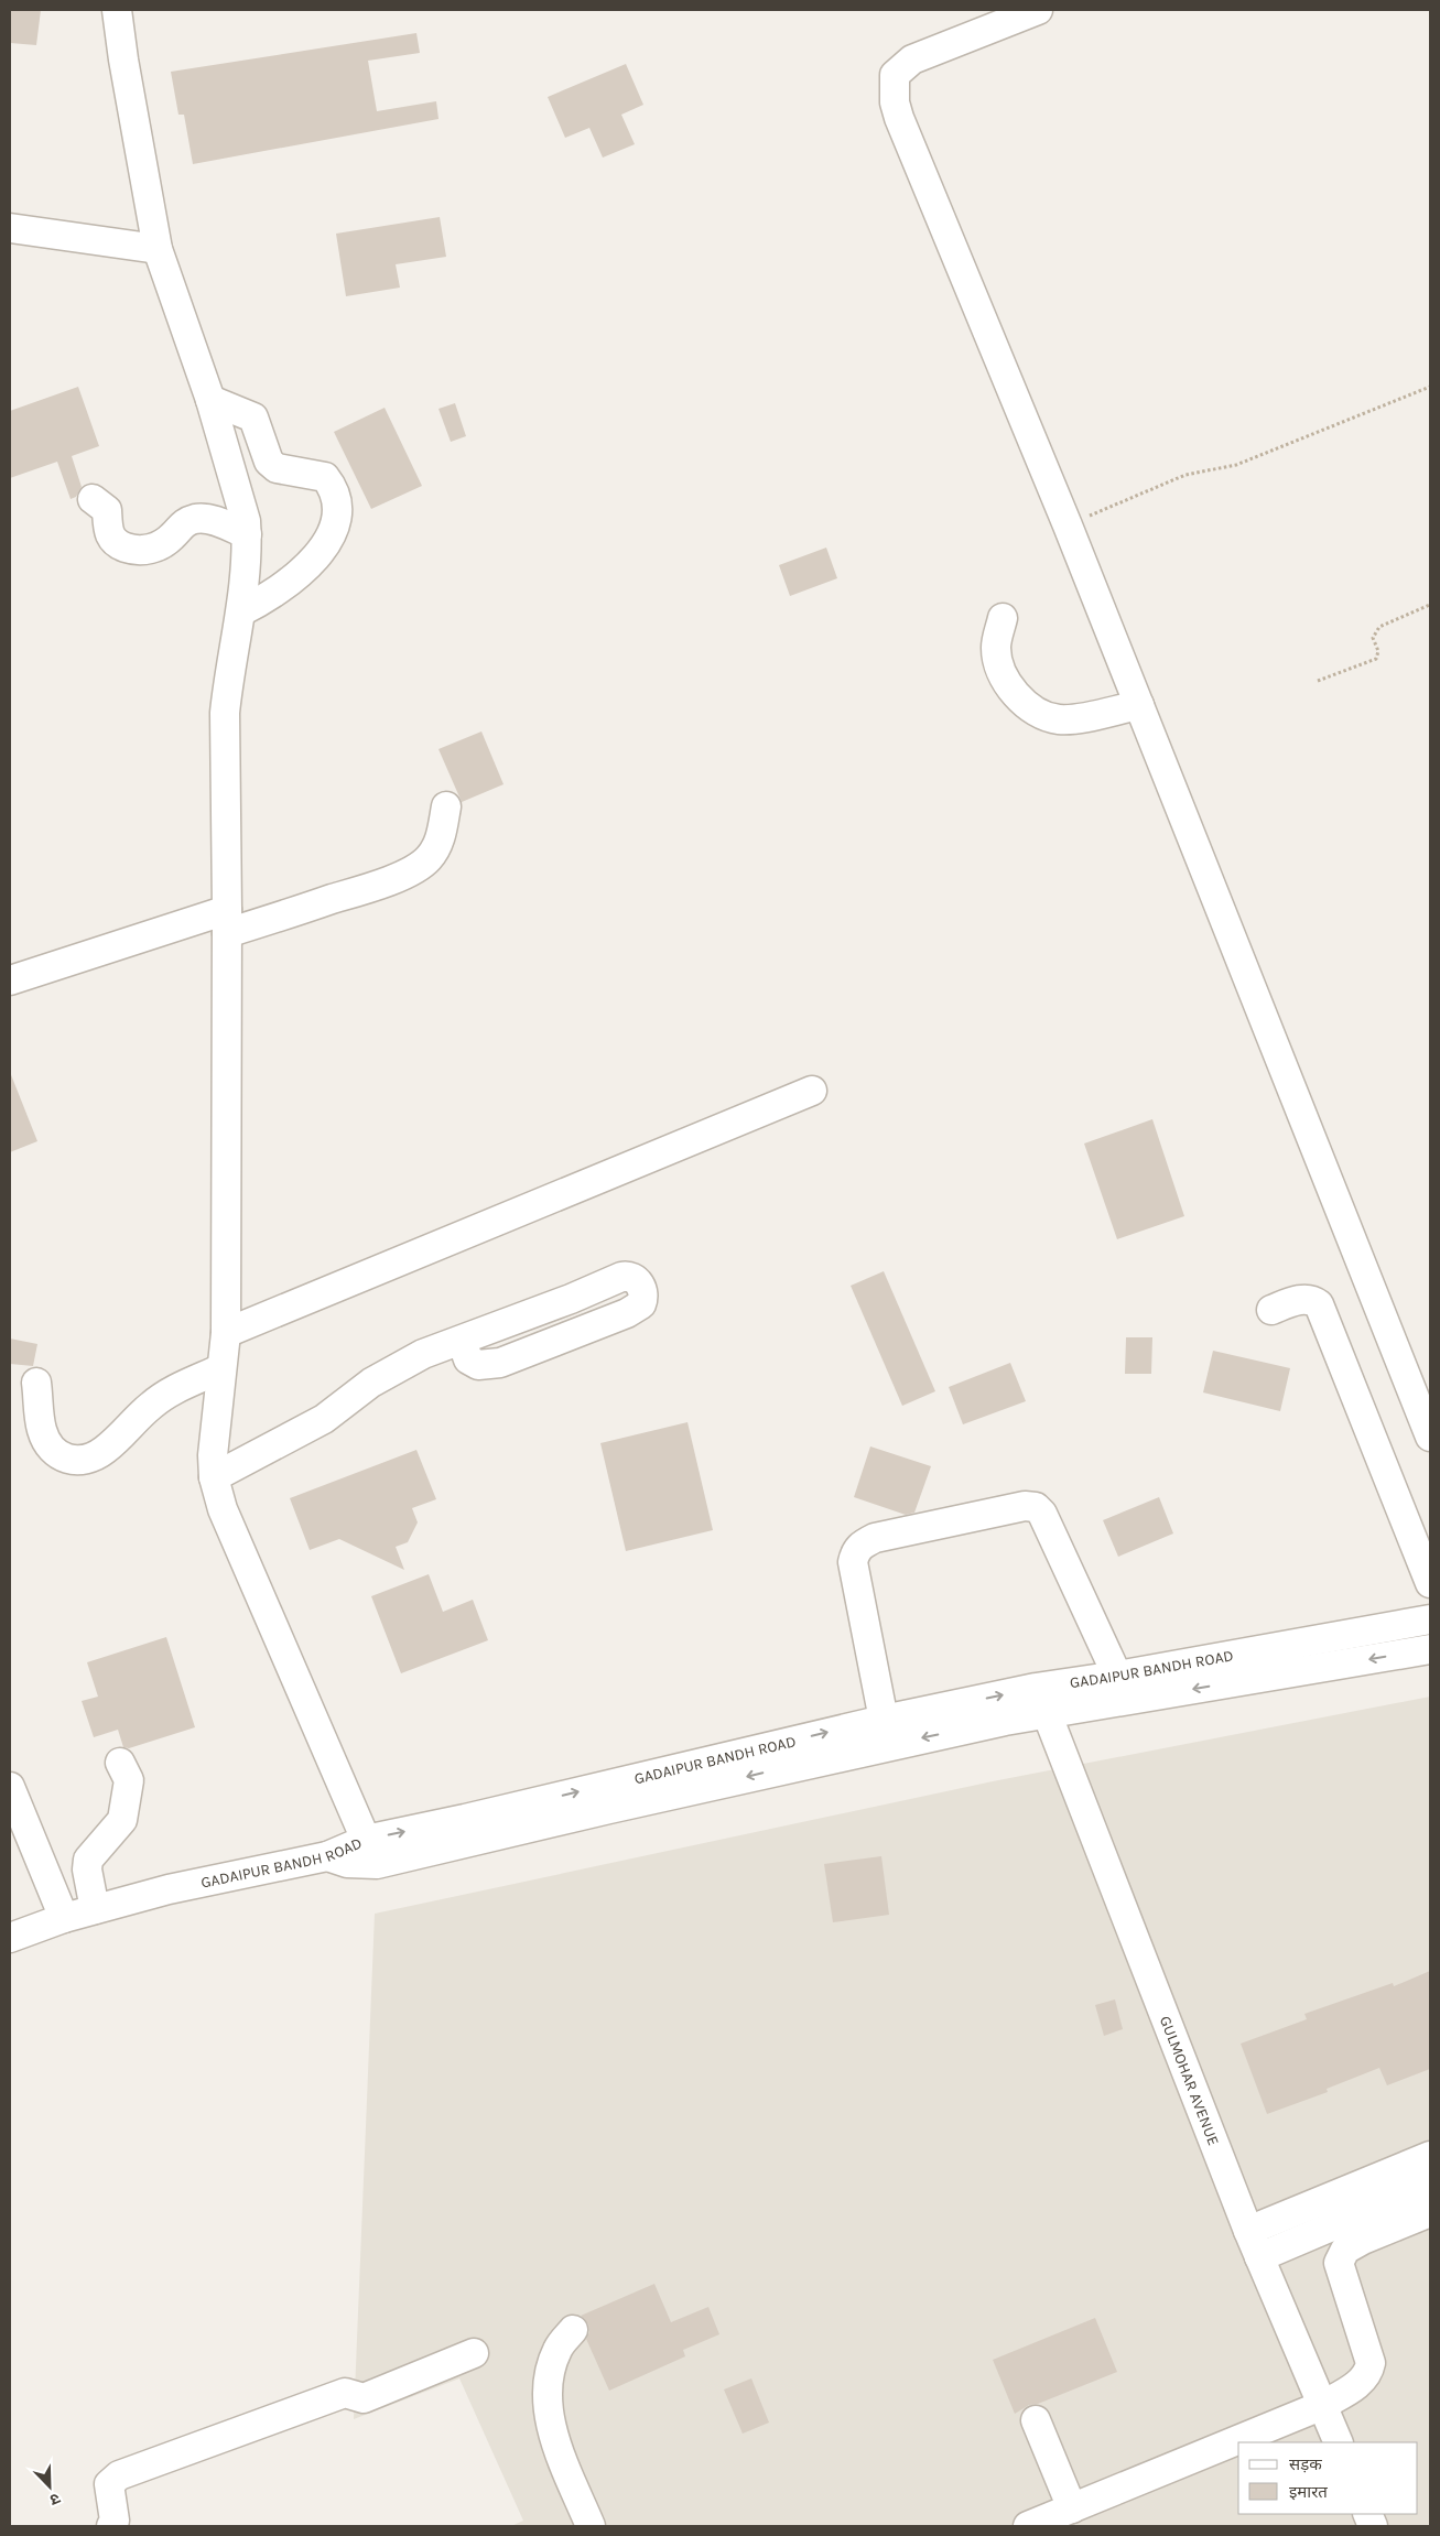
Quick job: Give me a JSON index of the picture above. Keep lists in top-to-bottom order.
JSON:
{
  "streets": {
    "street": ["GADAIPUR BANDH ROAD", "GULMOHAR AVENUE"]
  },
  "legend": ["सड़क", "इमारत"],
  "north": "bottom right"
}
